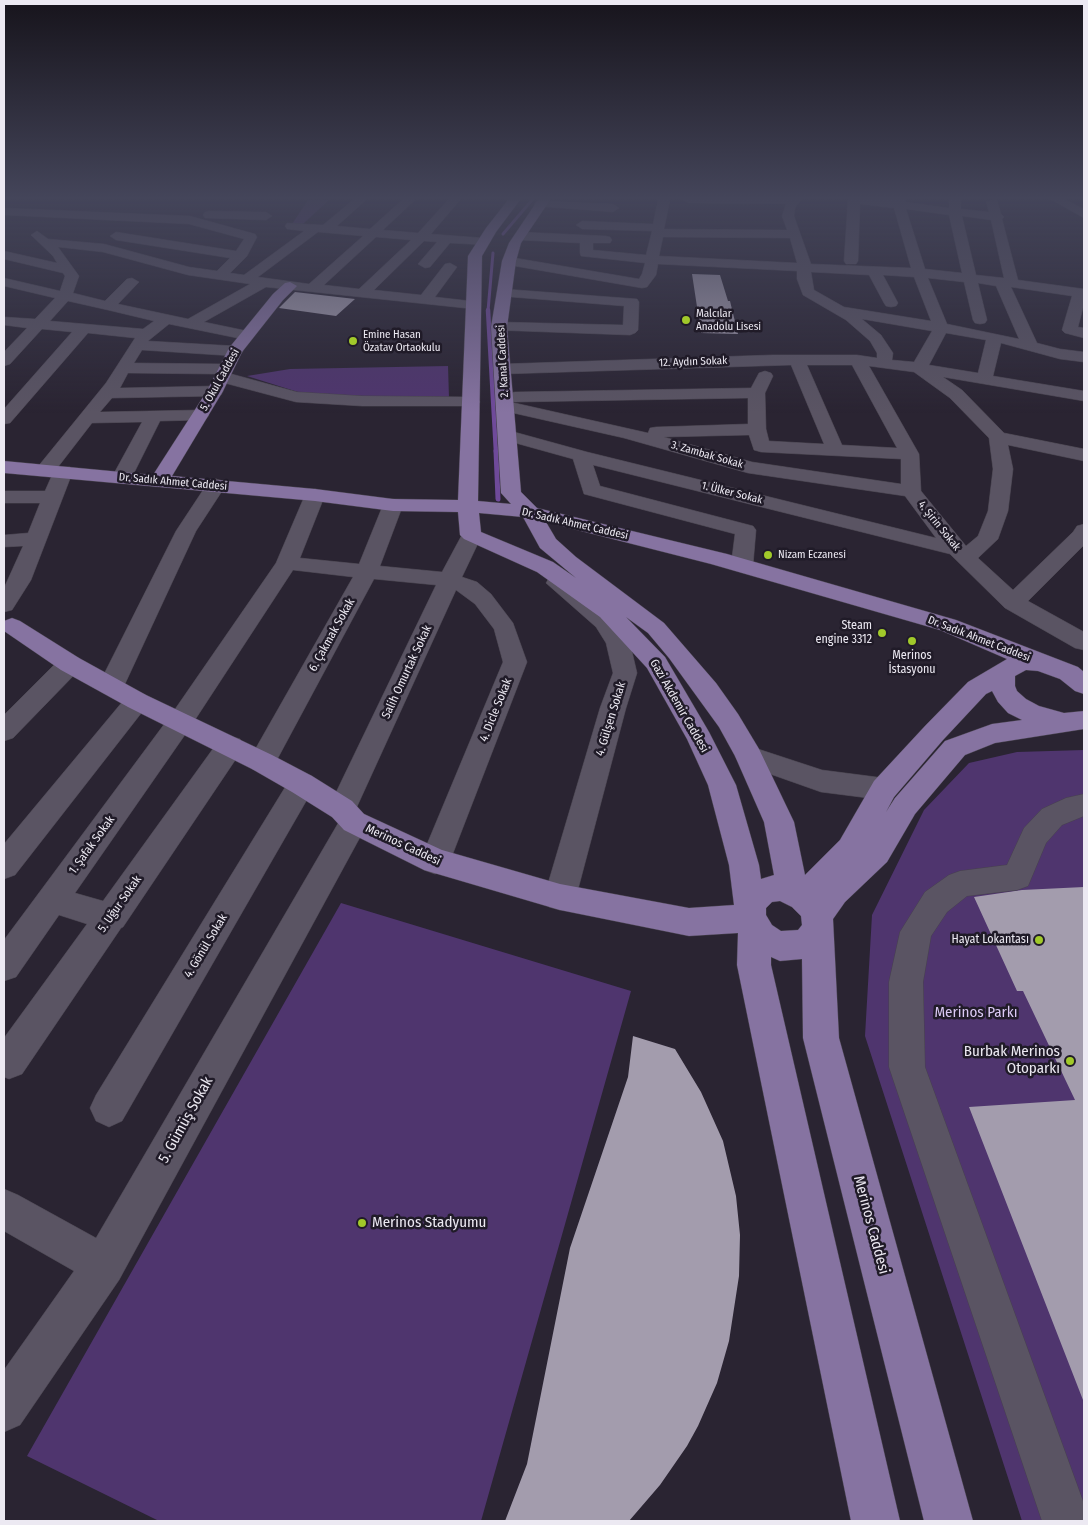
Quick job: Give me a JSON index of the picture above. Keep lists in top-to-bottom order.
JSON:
{
  "streets": {
    "main road": [
      "2. Kanal Caddesi",
      "5. Okul Caddesi",
      "Dr. Sadık Ahmet Caddesi",
      "Gazi Akdemir Caddesi",
      "Merinos Caddesi"
    ],
    "street": [
      "12. Aydın Sokak",
      "3. Zambak Sokak",
      "1. Ülker Sokak",
      "4. Şirin Sokak",
      "6. Çakmak Sokak",
      "Salih Omurtak Sokak",
      "4. Dicle Sokak",
      "4. Gülşen Sokak",
      "1. Şafak Sokak",
      "5. Uğur Sokak",
      "4. Gönül Sokak",
      "5. Gümüş Sokak"
    ]
  },
  "crossings": [
    ["2. Kanal Caddesi", "12. Aydın Sokak"],
    ["2. Kanal Caddesi", "3. Zambak Sokak"],
    ["2. Kanal Caddesi", "Dr. Sadık Ahmet Caddesi"],
    ["2. Kanal Caddesi", "1. Ülker Sokak"],
    ["2. Kanal Caddesi", "Gazi Akdemir Caddesi"],
    ["12. Aydın Sokak", "4. Şirin Sokak"],
    ["5. Okul Caddesi", "Dr. Sadık Ahmet Caddesi"],
    ["3. Zambak Sokak", "4. Şirin Sokak"],
    ["Dr. Sadık Ahmet Caddesi", "6. Çakmak Sokak"],
    ["Dr. Sadık Ahmet Caddesi", "Gazi Akdemir Caddesi"],
    ["Dr. Sadık Ahmet Caddesi", "1. Şafak Sokak"],
    ["1. Ülker Sokak", "4. Şirin Sokak"],
    ["6. Çakmak Sokak", "4. Dicle Sokak"],
    ["6. Çakmak Sokak", "Merinos Caddesi"],
    ["Salih Omurtak Sokak", "Gazi Akdemir Caddesi"],
    ["Salih Omurtak Sokak", "4. Dicle Sokak"],
    ["Salih Omurtak Sokak", "Merinos Caddesi"],
    ["Salih Omurtak Sokak", "5. Gümüş Sokak"],
    ["Gazi Akdemir Caddesi", "4. Gülşen Sokak"],
    ["Gazi Akdemir Caddesi", "Merinos Caddesi"],
    ["4. Dicle Sokak", "1. Şafak Sokak"],
    ["4. Dicle Sokak", "Merinos Caddesi"],
    ["4. Gülşen Sokak", "Merinos Caddesi"],
    ["1. Şafak Sokak", "Merinos Caddesi"],
    ["Merinos Caddesi", "5. Uğur Sokak"],
    ["Merinos Caddesi", "4. Gönül Sokak"],
    ["Merinos Caddesi", "5. Gümüş Sokak"]
  ],
  "parks": ["Merinos Parkı"],
  "places": [
    "Malcılar Anadolu Lisesi",
    "Emine Hasan Özatav Ortaokulu",
    "Nizam Eczanesi",
    "Steam engine 3312",
    "Merinos İstasyonu",
    "Hayat Lokantası",
    "Burbak Merinos Otoparkı",
    "Merinos Stadyumu"
  ]
}
